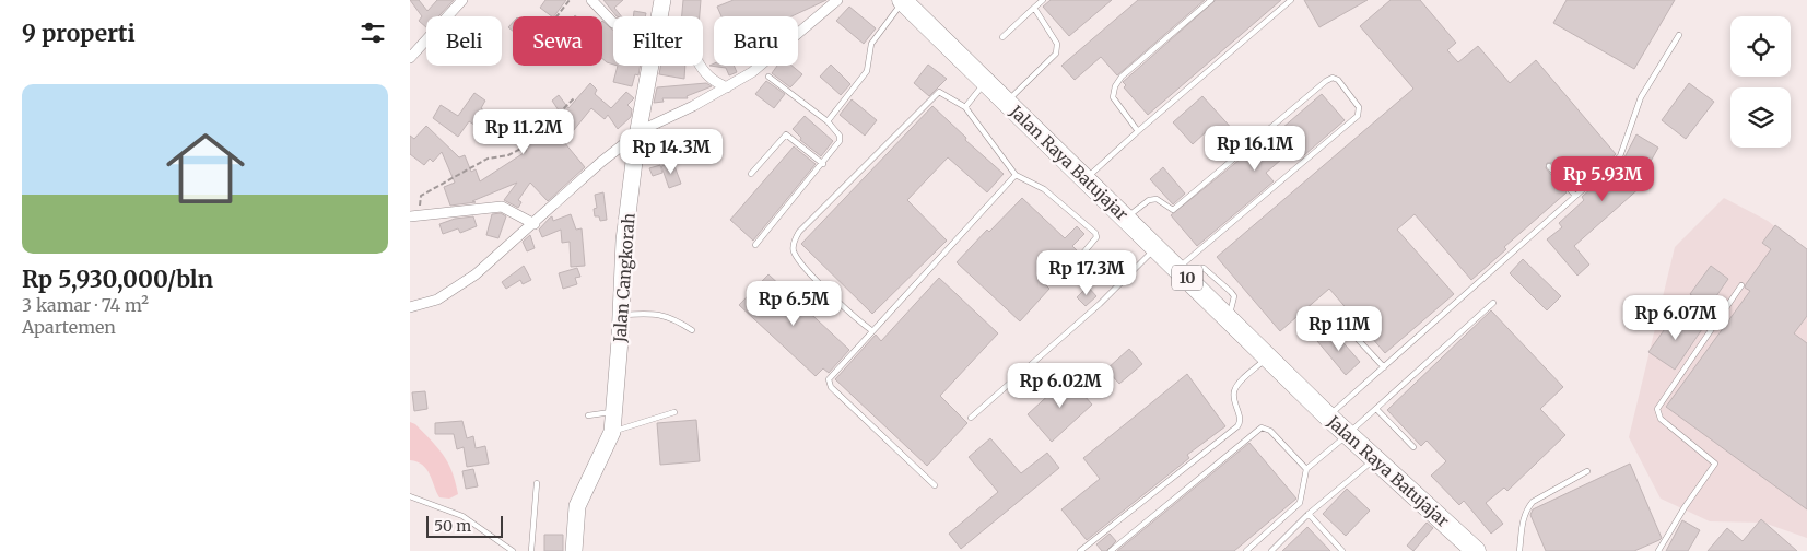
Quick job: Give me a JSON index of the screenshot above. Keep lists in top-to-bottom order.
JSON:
{
  "streets": {
    "highway": ["Jalan Raya Batujajar", "10"],
    "main road": ["Jalan Cangkorah"]
  },
  "scale_bar": "50 m",
  "page": {
    "heading": "9 properti",
    "chip": [
      "Beli",
      "Sewa",
      "Filter",
      "Baru"
    ],
    "list": [
      {
        "name": "Rp 5,930,000/bln",
        "note": "3 kamar · 74 m² · Apartemen"
      }
    ],
    "price": [
      "Rp 11.2M",
      "Rp 16.1M",
      "Rp 14.3M",
      "Rp 5.93M",
      "Rp 17.3M",
      "Rp 6.5M",
      "Rp 6.07M",
      "Rp 11M",
      "Rp 6.02M"
    ],
    "scale": "50 m"
  }
}
